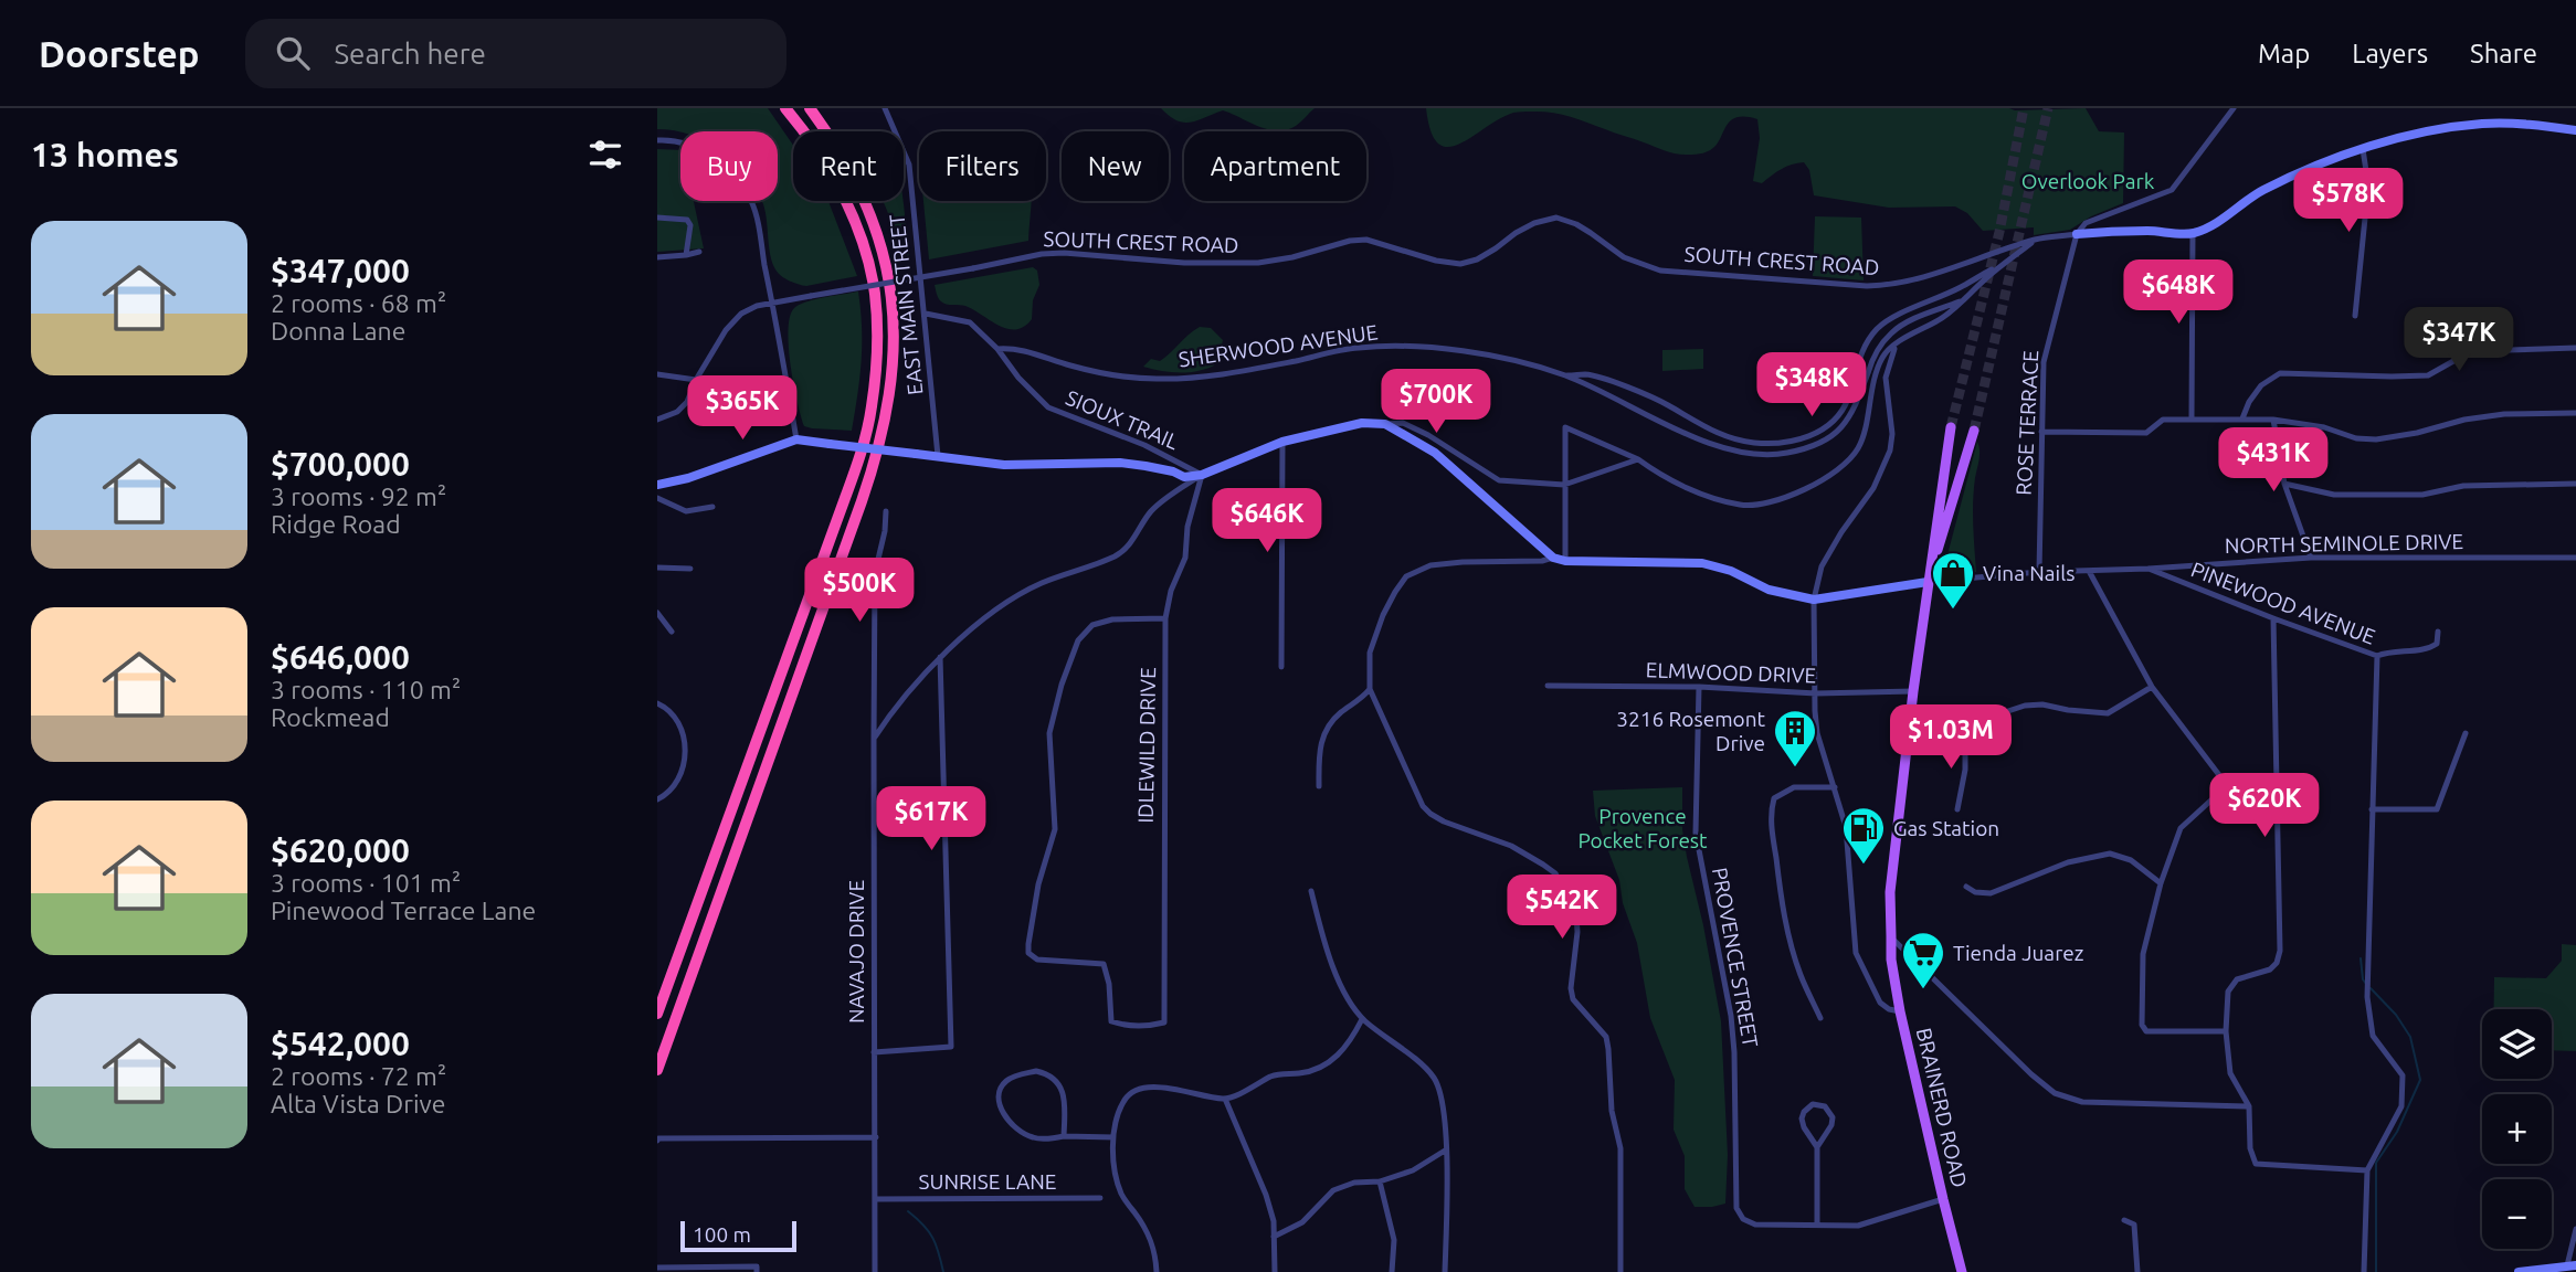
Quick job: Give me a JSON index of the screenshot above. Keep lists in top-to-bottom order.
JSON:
{
  "streets": {
    "main road": ["BRAINERD ROAD"],
    "street": [
      "SOUTH CREST ROAD",
      "EAST MAIN STREET",
      "SHERWOOD AVENUE",
      "SIOUX TRAIL",
      "ROSE TERRACE",
      "NORTH SEMINOLE DRIVE",
      "PINEWOOD AVENUE",
      "ELMWOOD DRIVE",
      "IDLEWILD DRIVE",
      "NAVAJO DRIVE",
      "PROVENCE STREET",
      "SUNRISE LANE"
    ]
  },
  "crossings": [
    ["SOUTH CREST ROAD", "ROSE TERRACE"],
    ["EAST MAIN STREET", "SIOUX TRAIL"],
    ["SHERWOOD AVENUE", "SIOUX TRAIL"],
    ["SIOUX TRAIL", "IDLEWILD DRIVE"],
    ["ROSE TERRACE", "NORTH SEMINOLE DRIVE"],
    ["NORTH SEMINOLE DRIVE", "PINEWOOD AVENUE"],
    ["NORTH SEMINOLE DRIVE", "BRAINERD ROAD"],
    ["ELMWOOD DRIVE", "PROVENCE STREET"],
    ["ELMWOOD DRIVE", "BRAINERD ROAD"],
    ["NAVAJO DRIVE", "SUNRISE LANE"]
  ],
  "parks": ["Overlook Park", "Provence Pocket Forest"],
  "places": {
    "shop": ["Vina Nails"],
    "building": ["3216 Rosemont Drive"],
    "fuel station": ["Gas Station"],
    "supermarket": ["Tienda Juarez"]
  },
  "scale_bar": "100 m",
  "page": {
    "header": "Doorstep",
    "search": "Search here",
    "nav": ["Map", "Layers", "Share"],
    "heading": "13 homes",
    "chip": [
      "Buy",
      "Rent",
      "Filters",
      "New",
      "Apartment"
    ],
    "price": [
      "$578K",
      "$648K",
      "$347K",
      "$348K",
      "$700K",
      "$365K",
      "$431K",
      "$646K",
      "$500K",
      "$1.03M",
      "$620K",
      "$617K",
      "$542K"
    ],
    "list": [
      {
        "name": "$347,000",
        "note": "2 rooms · 68 m² · Donna Lane"
      },
      {
        "name": "$700,000",
        "note": "3 rooms · 92 m² · Ridge Road"
      },
      {
        "name": "$646,000",
        "note": "3 rooms · 110 m² · Rockmead"
      },
      {
        "name": "$620,000",
        "note": "3 rooms · 101 m² · Pinewood Terrace Lane"
      },
      {
        "name": "$542,000",
        "note": "2 rooms · 72 m² · Alta Vista Drive"
      }
    ],
    "map_buttons": ["+", "−"],
    "scale": "100 m"
  }
}
